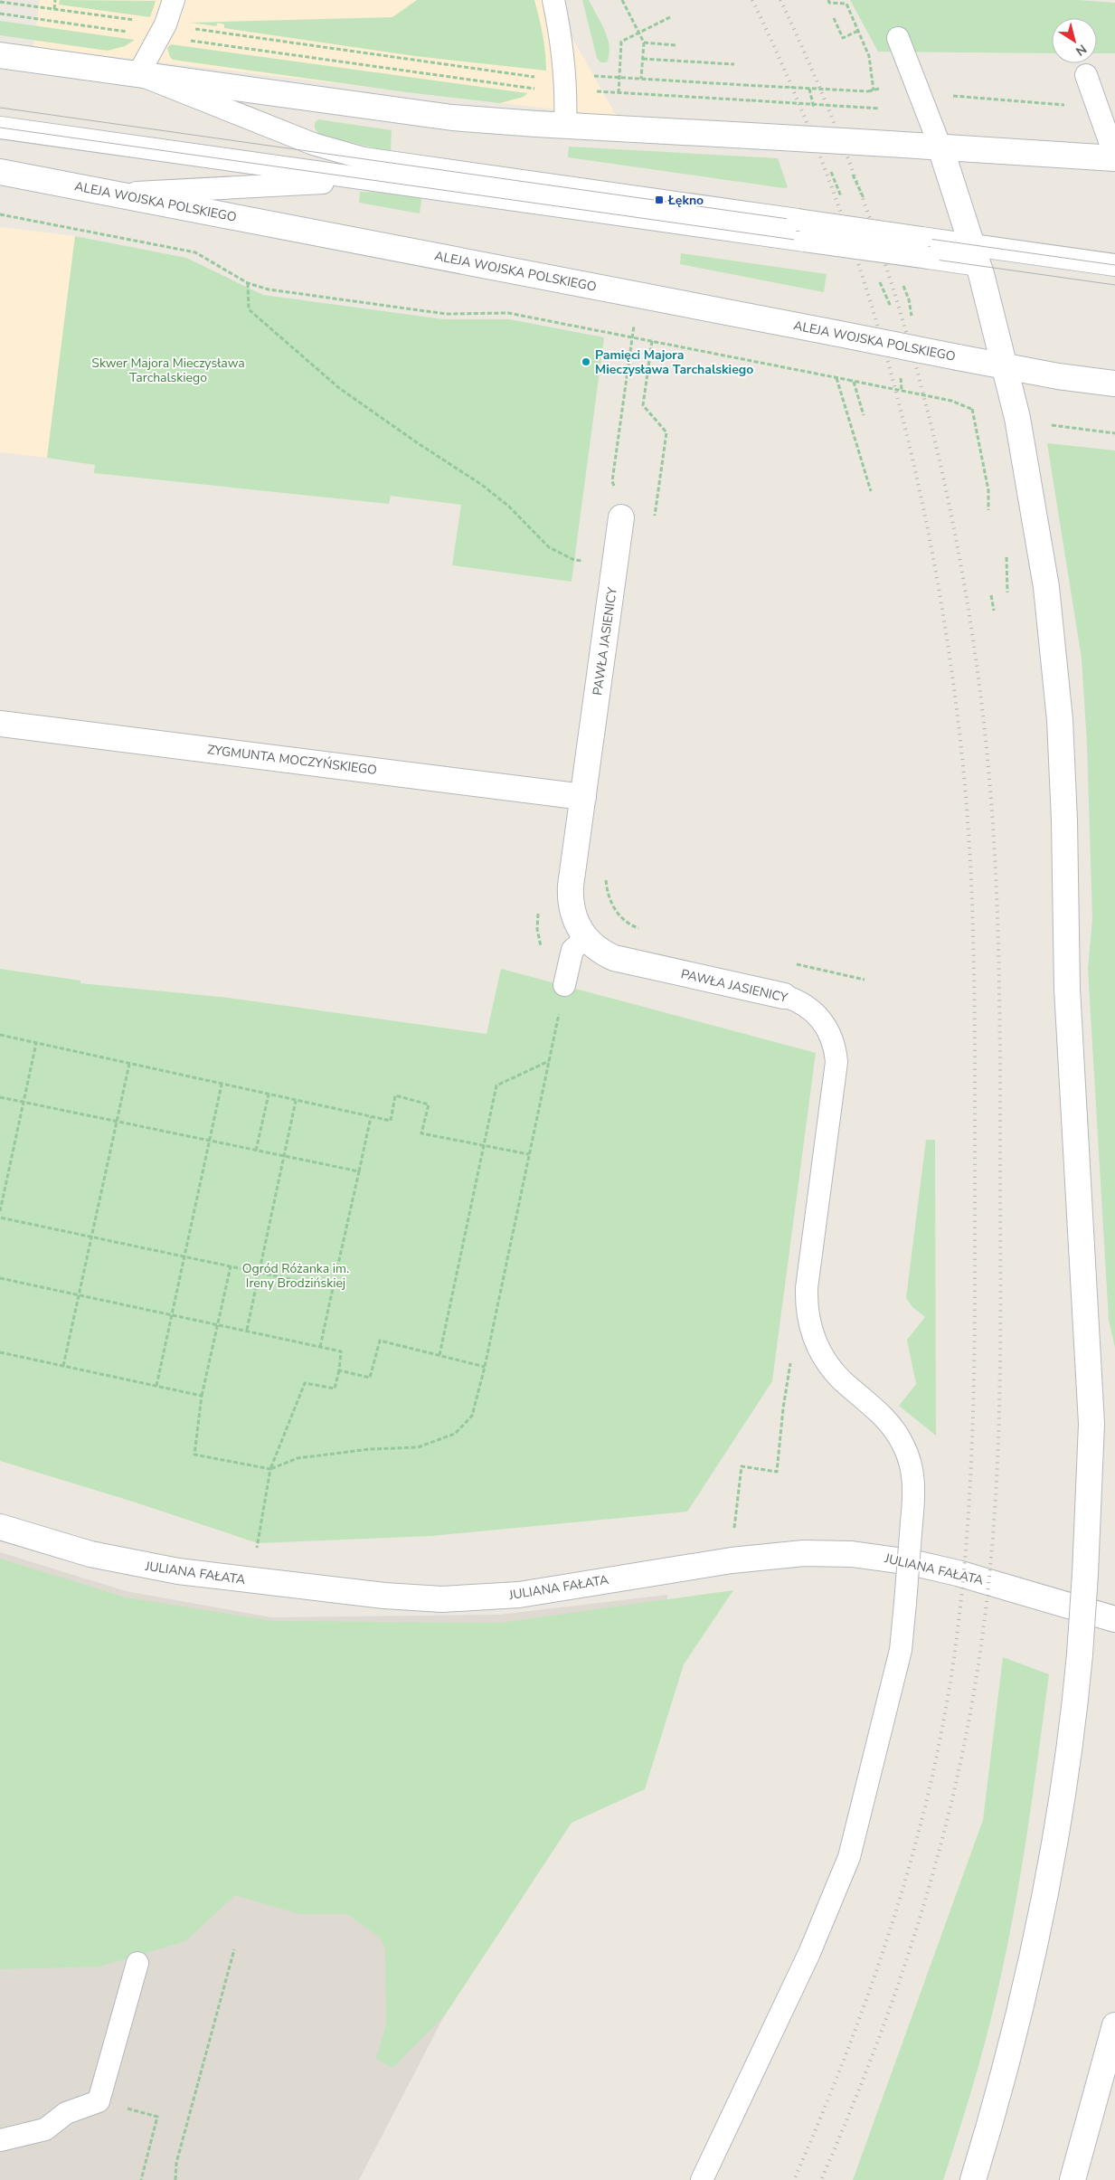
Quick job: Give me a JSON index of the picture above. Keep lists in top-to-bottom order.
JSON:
{
  "streets": {
    "street": [
      "ALEJA WOJSKA POLSKIEGO",
      "PAWŁA JASIENICY",
      "ZYGMUNTA MOCZYŃSKIEGO",
      "JULIANA FAŁATA"
    ]
  },
  "crossings": [
    ["PAWŁA JASIENICY", "ZYGMUNTA MOCZYŃSKIEGO"]
  ],
  "parks": ["Skwer Majora Mieczysława Tarchalskiego", "Ogród Różanka im. Ireny Brodzińskiej"],
  "places": {
    "transit": ["Łękno"],
    "other": ["Pamięci Majora Mieczysława Tarchalskiego"]
  },
  "north": "bottom right"
}
